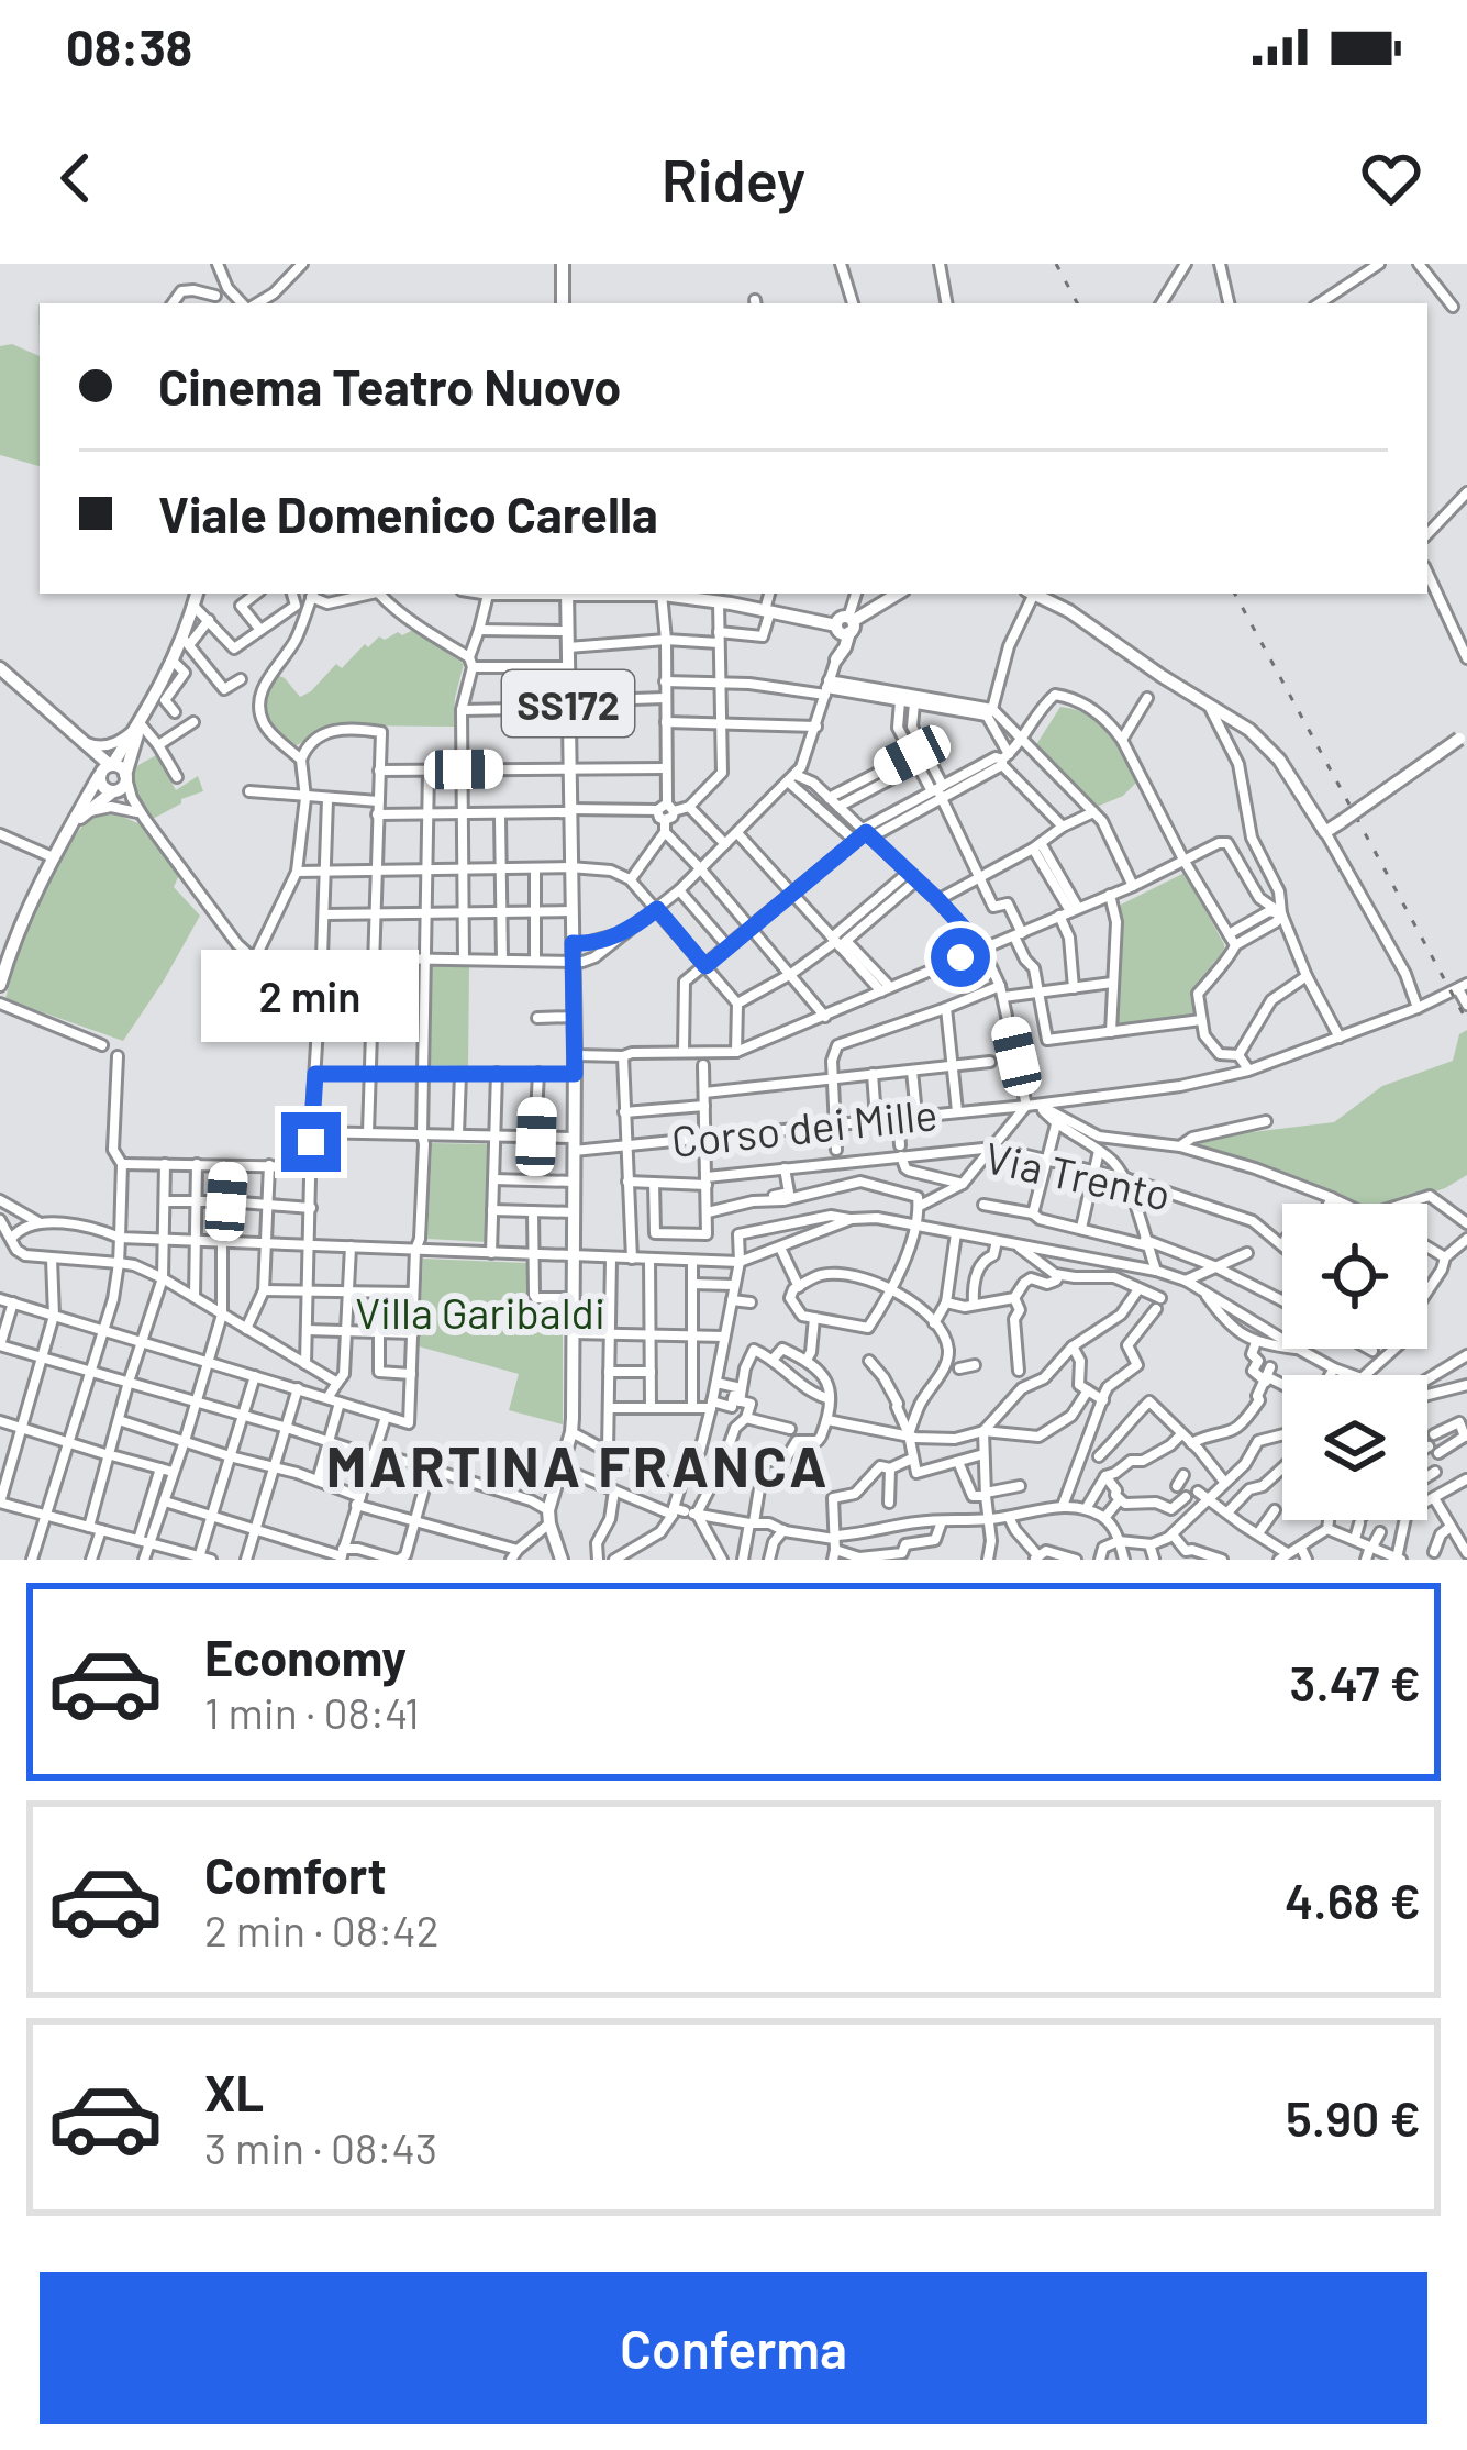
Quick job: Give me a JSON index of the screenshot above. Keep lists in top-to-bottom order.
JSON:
{
  "streets": {
    "main road": ["SS172"],
    "street": ["Corso dei Mille", "Via Trento"]
  },
  "crossings": [
    ["SS172", "Corso dei Mille"]
  ],
  "districts": ["MARTINA FRANCA"],
  "parks": ["Villa Garibaldi"],
  "page": {
    "status": "08:38",
    "header": "Ridey",
    "banner": ["Cinema Teatro Nuovo", "Viale Domenico Carella"],
    "bubble": "2 min",
    "list": [
      {
        "name": "Economy",
        "note": "1 min · 08:41",
        "value": "3.47 €"
      },
      {
        "name": "Comfort",
        "note": "2 min · 08:42",
        "value": "4.68 €"
      },
      {
        "name": "XL",
        "note": "3 min · 08:43",
        "value": "5.90 €"
      }
    ],
    "buttons": "Conferma"
  }
}
